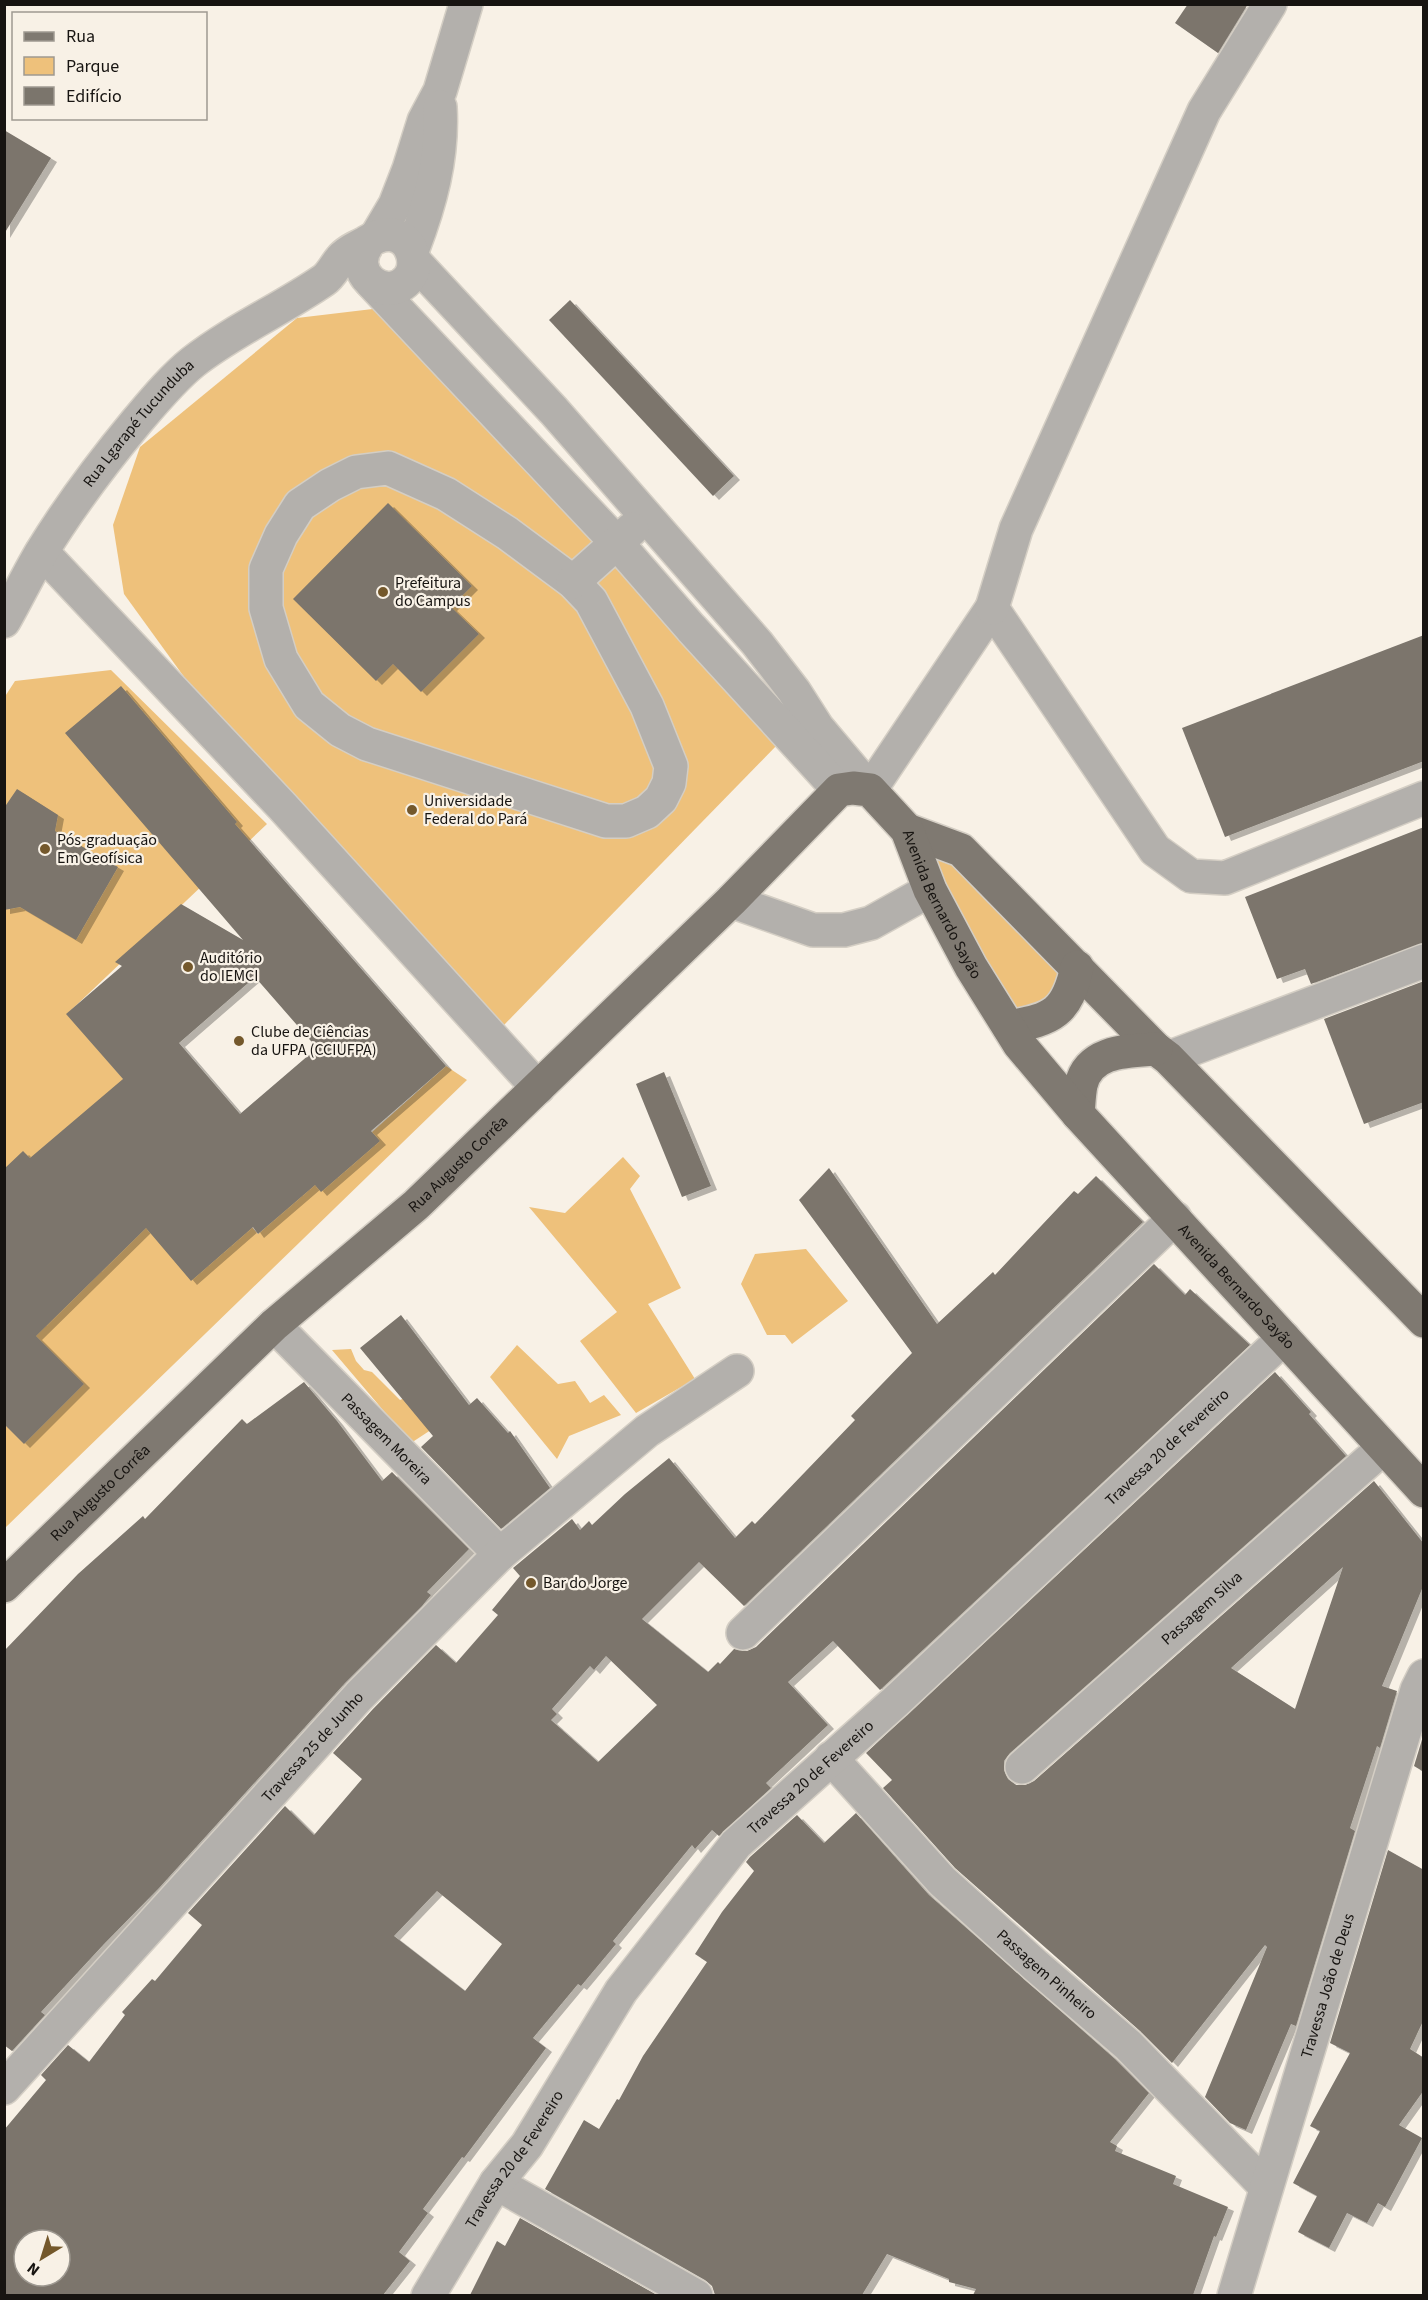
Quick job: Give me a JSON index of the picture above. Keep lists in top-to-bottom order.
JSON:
{
  "streets": {
    "main road": ["Avenida Bernardo Sayão", "Rua Augusto Corrêa"],
    "street": [
      "Rua Lgarapé Tucunduba",
      "Passagem Moreira",
      "Travessa 20 de Fevereiro",
      "Passagem Silva",
      "Travessa 25 de Junho",
      "Passagem Pinheiro",
      "Travessa João de Deus"
    ]
  },
  "crossings": [
    ["Avenida Bernardo Sayão", "Travessa 20 de Fevereiro"],
    ["Avenida Bernardo Sayão", "Passagem Silva"],
    ["Rua Augusto Corrêa", "Passagem Moreira"],
    ["Passagem Moreira", "Travessa 25 de Junho"],
    ["Travessa 20 de Fevereiro", "Passagem Pinheiro"],
    ["Passagem Pinheiro", "Travessa João de Deus"]
  ],
  "places": [
    "Prefeitura do Campus",
    "Universidade Federal do Pará",
    "Pós-graduação Em Geofísica",
    "Auditório do IEMCI",
    "Clube de Ciências da UFPA (CCIUFPA)",
    "Bar do Jorge"
  ],
  "legend": ["Rua", "Parque", "Edifício"],
  "north": "bottom left"
}
